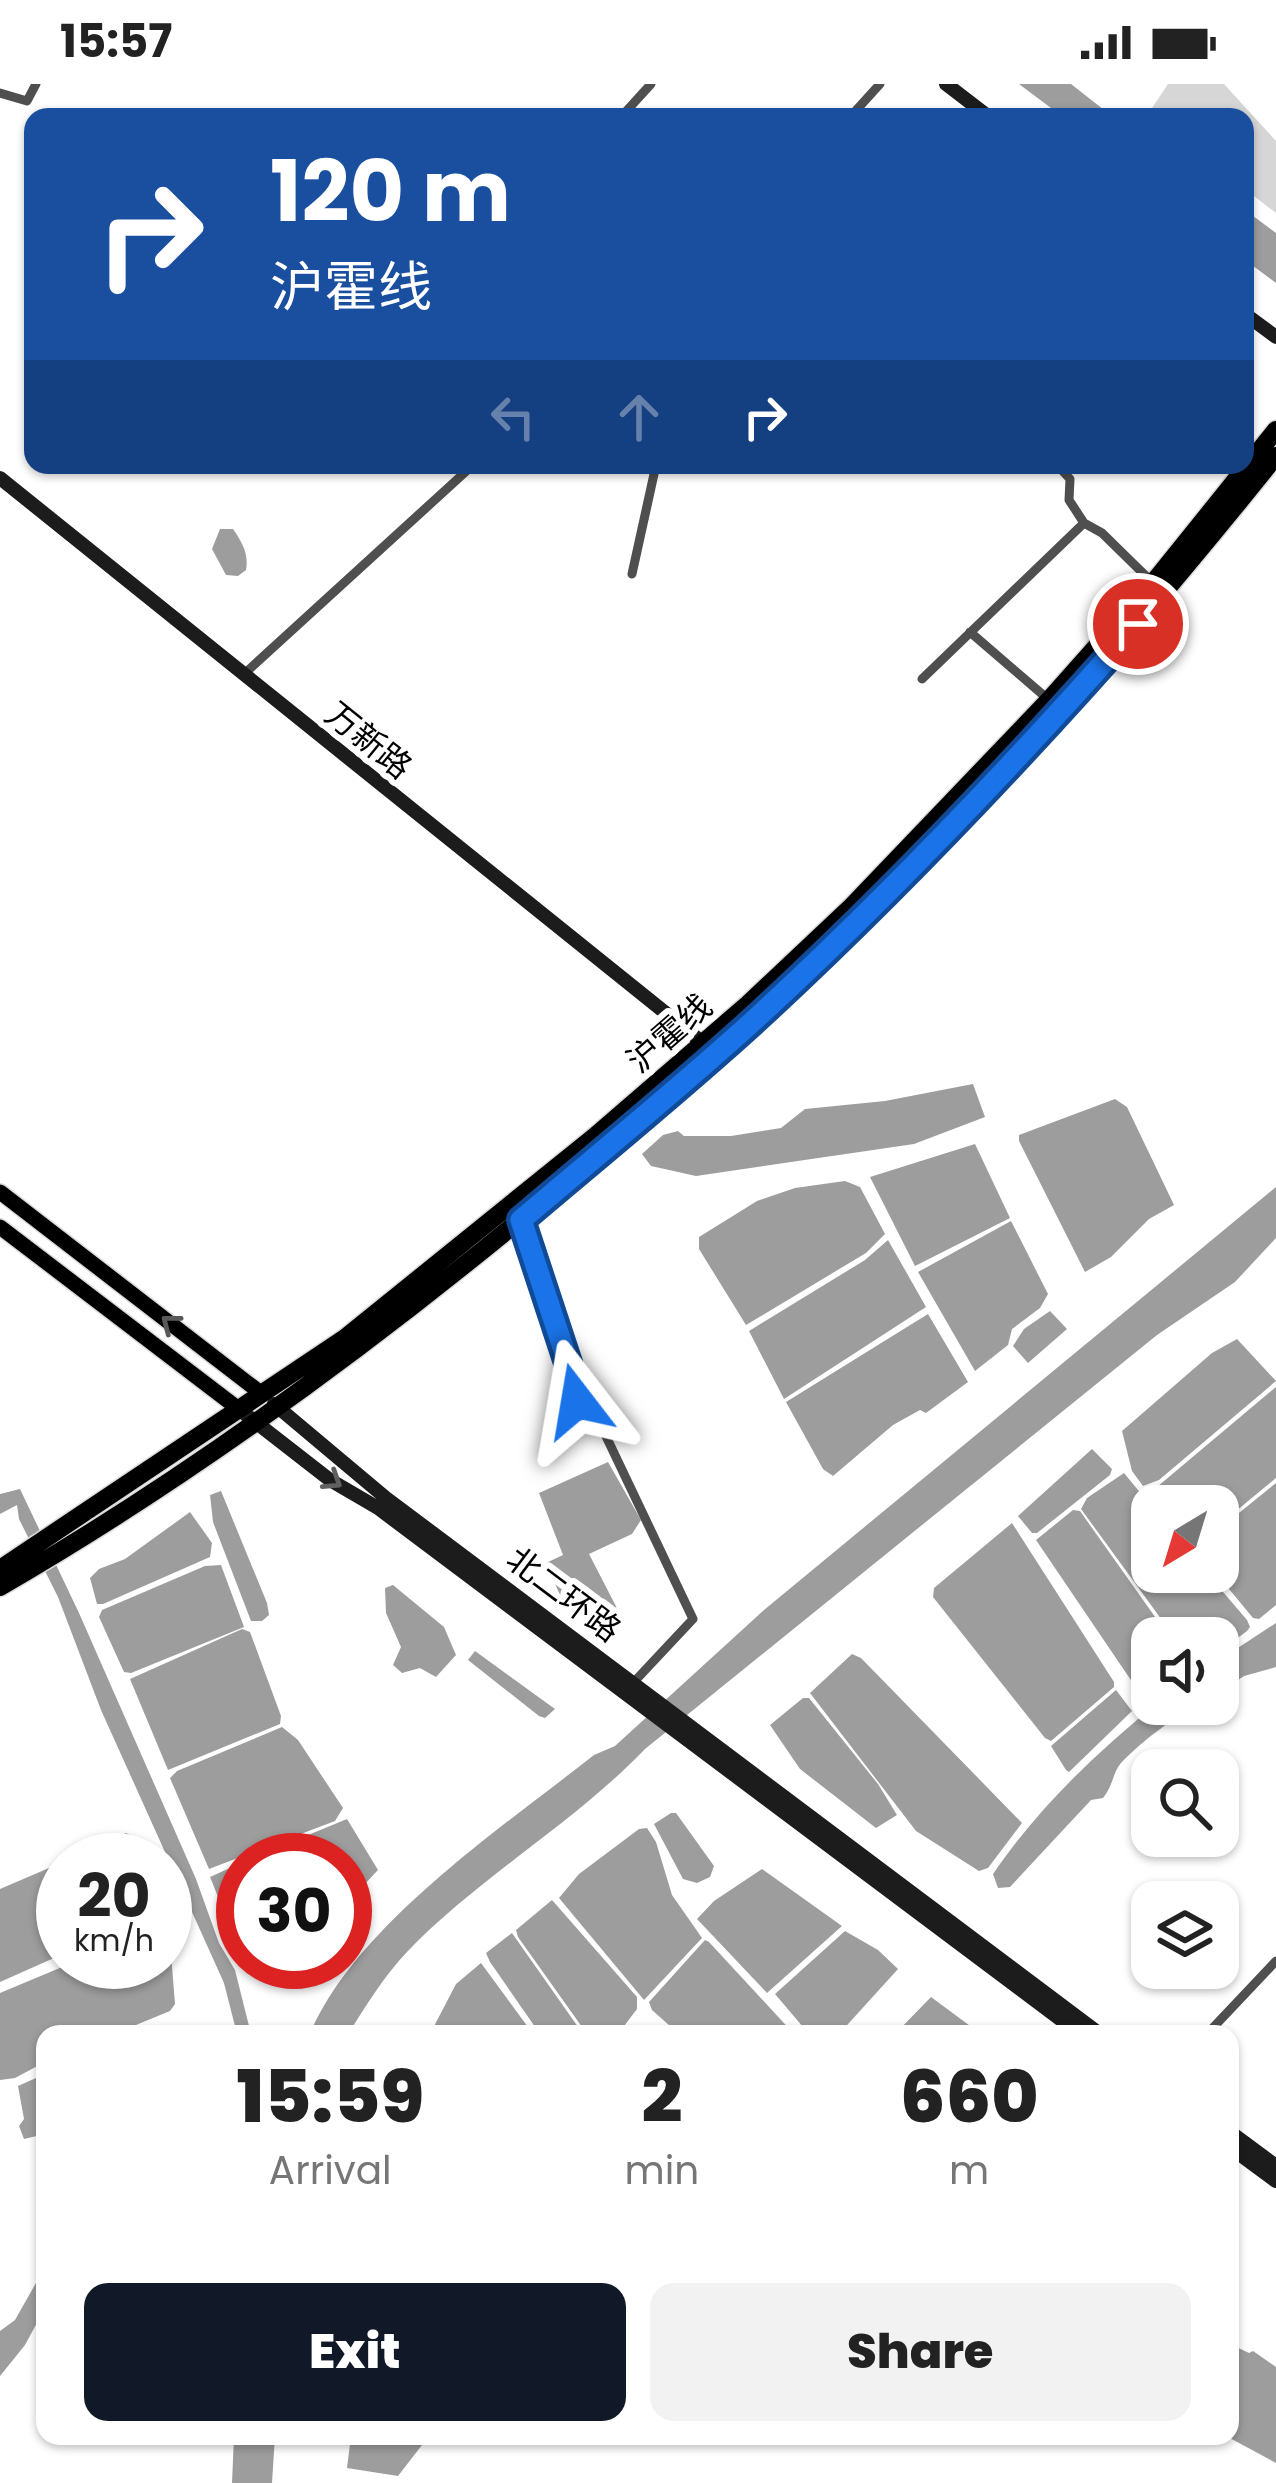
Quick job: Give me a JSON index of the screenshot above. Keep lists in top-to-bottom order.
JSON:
{
  "streets": {
    "highway": ["沪霍线"],
    "main road": ["万新路", "北二环路"]
  },
  "crossings": [
    ["万新路", "沪霍线"],
    ["沪霍线", "北二环路"]
  ],
  "north": "bottom left",
  "page": {
    "status": "15:57",
    "turn": ["120 m", "沪霍线"],
    "speed": "20 km/h",
    "limit": "30",
    "eta": [
      "15:59",
      "Arrival",
      "2",
      "min",
      "660",
      "m"
    ],
    "buttons": ["Exit", "Share"]
  }
}
